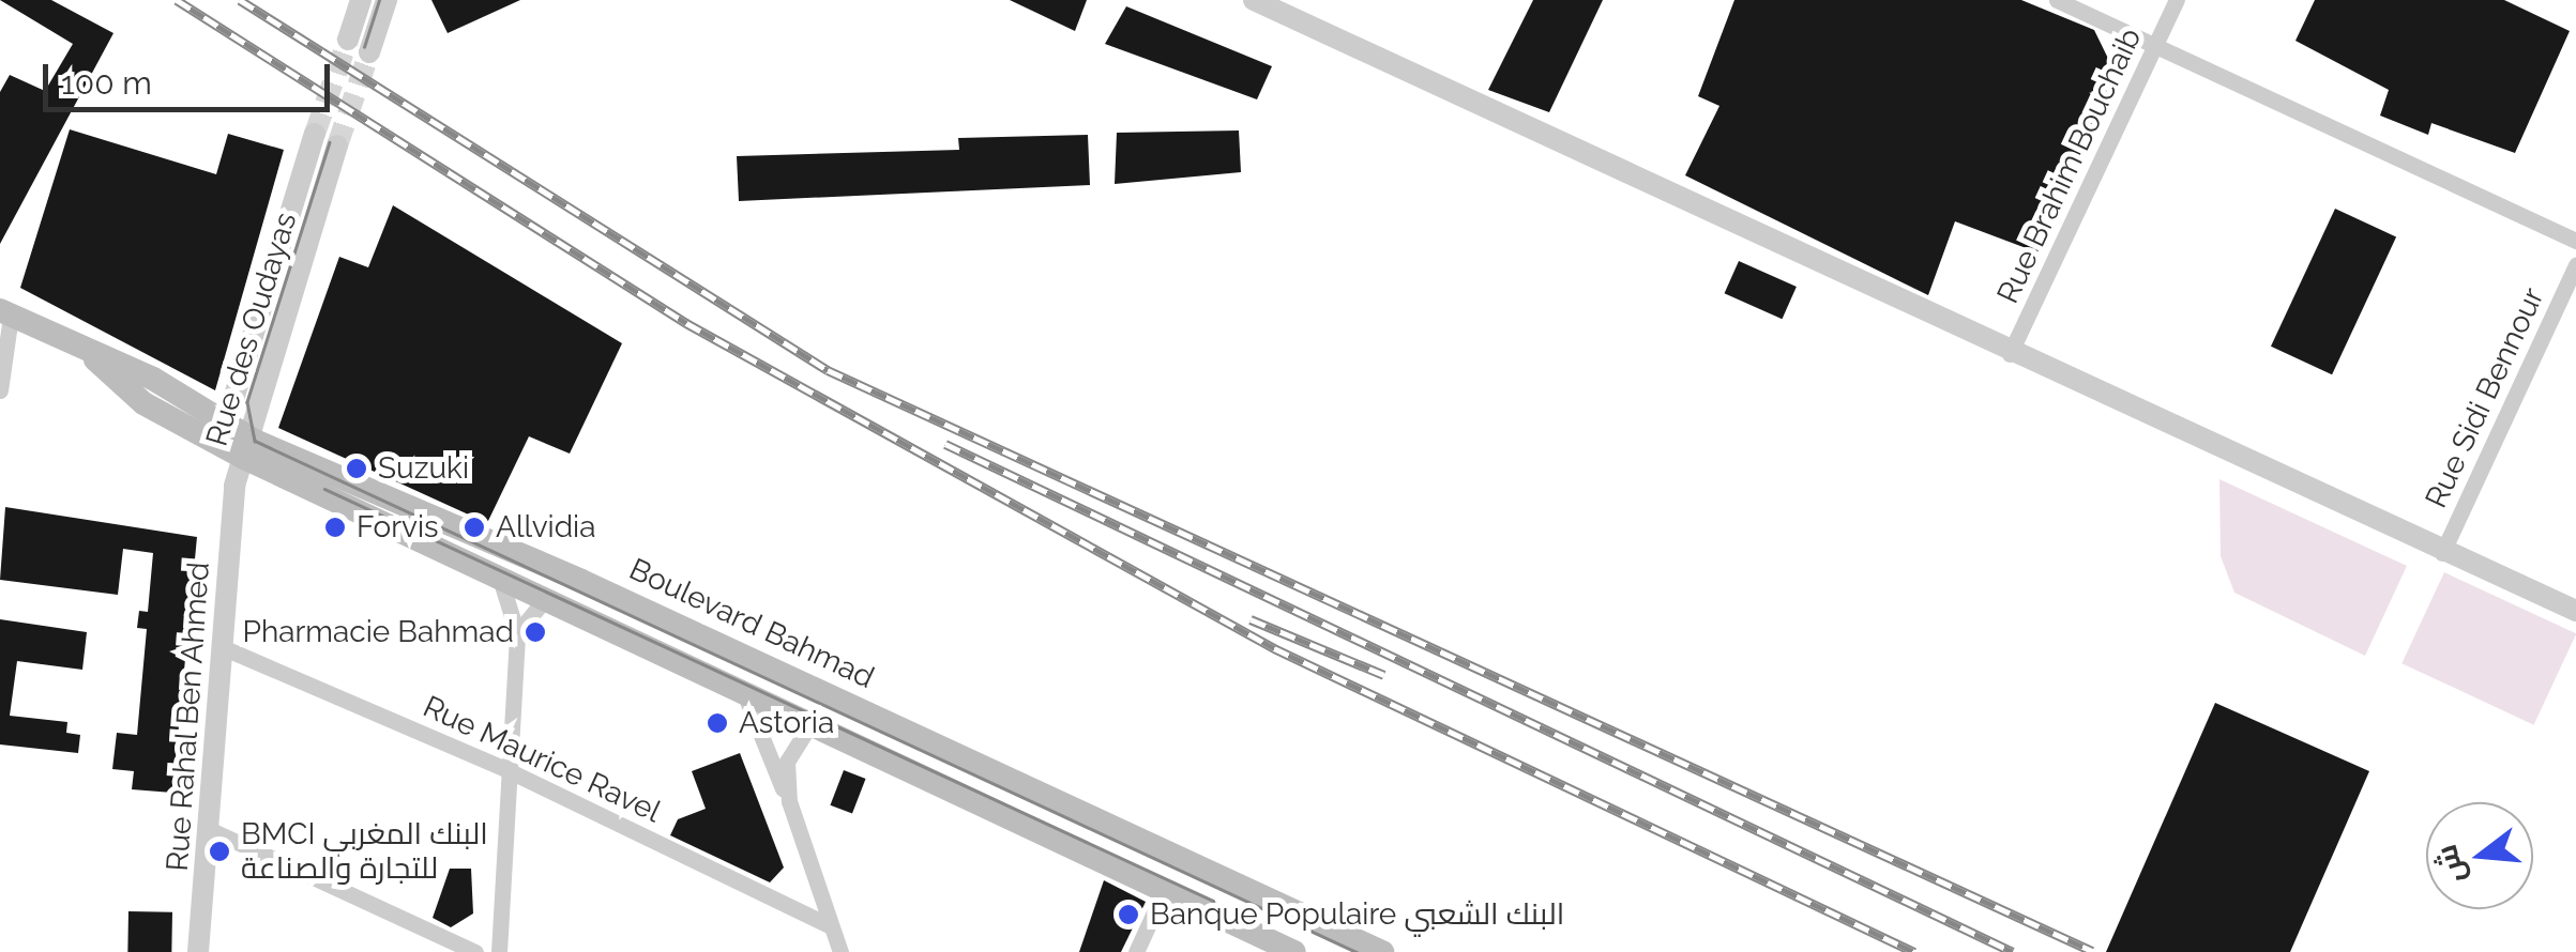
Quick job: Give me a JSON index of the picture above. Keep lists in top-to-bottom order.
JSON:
{
  "streets": {
    "main road": ["Boulevard Bahmad"],
    "street": [
      "Rue Brahim Bouchaib",
      "Rue des Oudayas",
      "Rue Sidi Bennour",
      "Rue Rahal Ben Ahmed",
      "Rue Maurice Ravel"
    ]
  },
  "crossings": [
    ["Rue des Oudayas", "Boulevard Bahmad"],
    ["Rue des Oudayas", "Rue Rahal Ben Ahmed"],
    ["Rue Rahal Ben Ahmed", "Rue Maurice Ravel"]
  ],
  "places": [
    "Suzuki",
    "Forvis",
    "Allvidia",
    "Pharmacie Bahmad",
    "Astoria",
    "BMCI البنك المغربي للتجارة والصناعة",
    "Banque Populaire البنك الشعبي"
  ],
  "scale_bar": "100 m",
  "north": "left"
}
